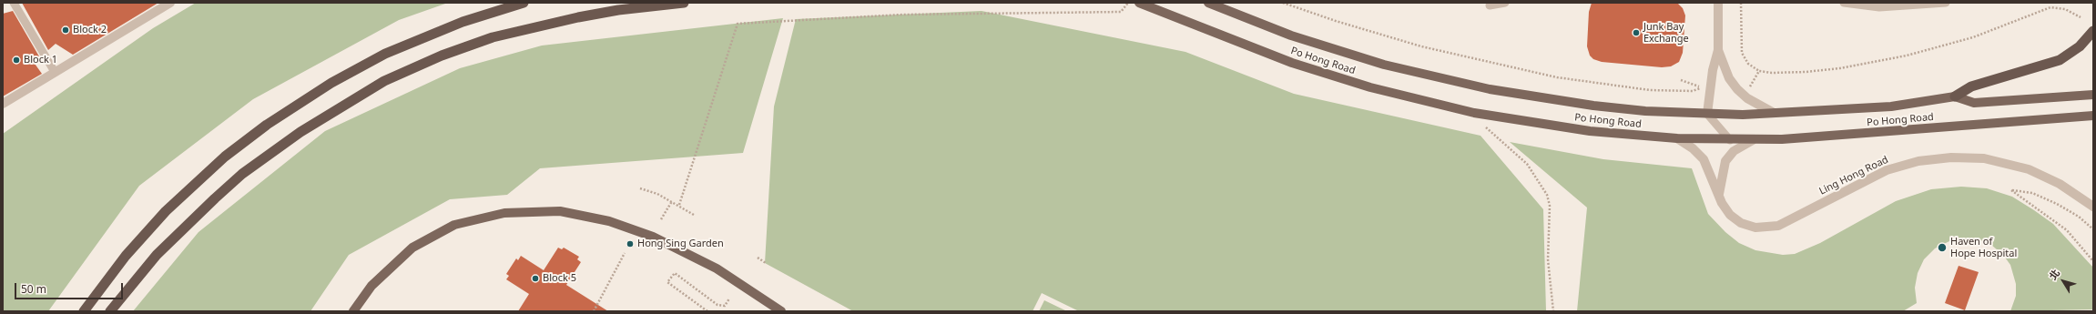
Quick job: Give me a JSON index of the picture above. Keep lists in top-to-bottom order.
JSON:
{
  "streets": {
    "main road": ["Po Hong Road"],
    "street": ["Ling Hong Road"]
  },
  "crossings": [
    ["Po Hong Road", "Ling Hong Road"]
  ],
  "places": [
    "Block 2",
    "Junk Bay Exchange",
    "Block 1",
    "Hong Sing Garden",
    "Haven of Hope Hospital",
    "Block 5"
  ],
  "scale_bar": "50 m",
  "north": "top left"
}
